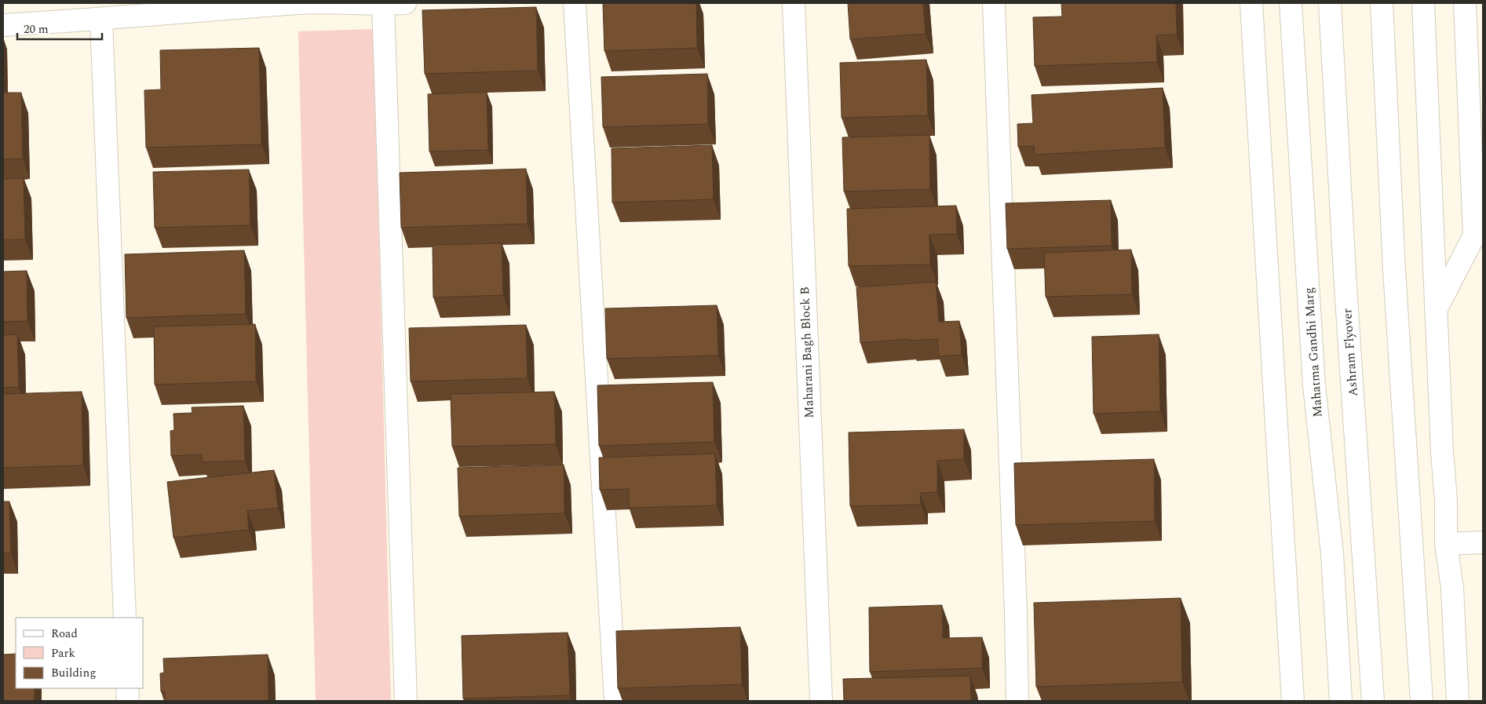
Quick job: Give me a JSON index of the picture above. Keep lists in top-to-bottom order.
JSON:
{
  "streets": {
    "main road": ["Maharani Bagh Block B", "Mahatma Gandhi Marg", "Ashram Flyover"]
  },
  "legend": ["Road", "Park", "Building"],
  "scale_bar": "20 m"
}
